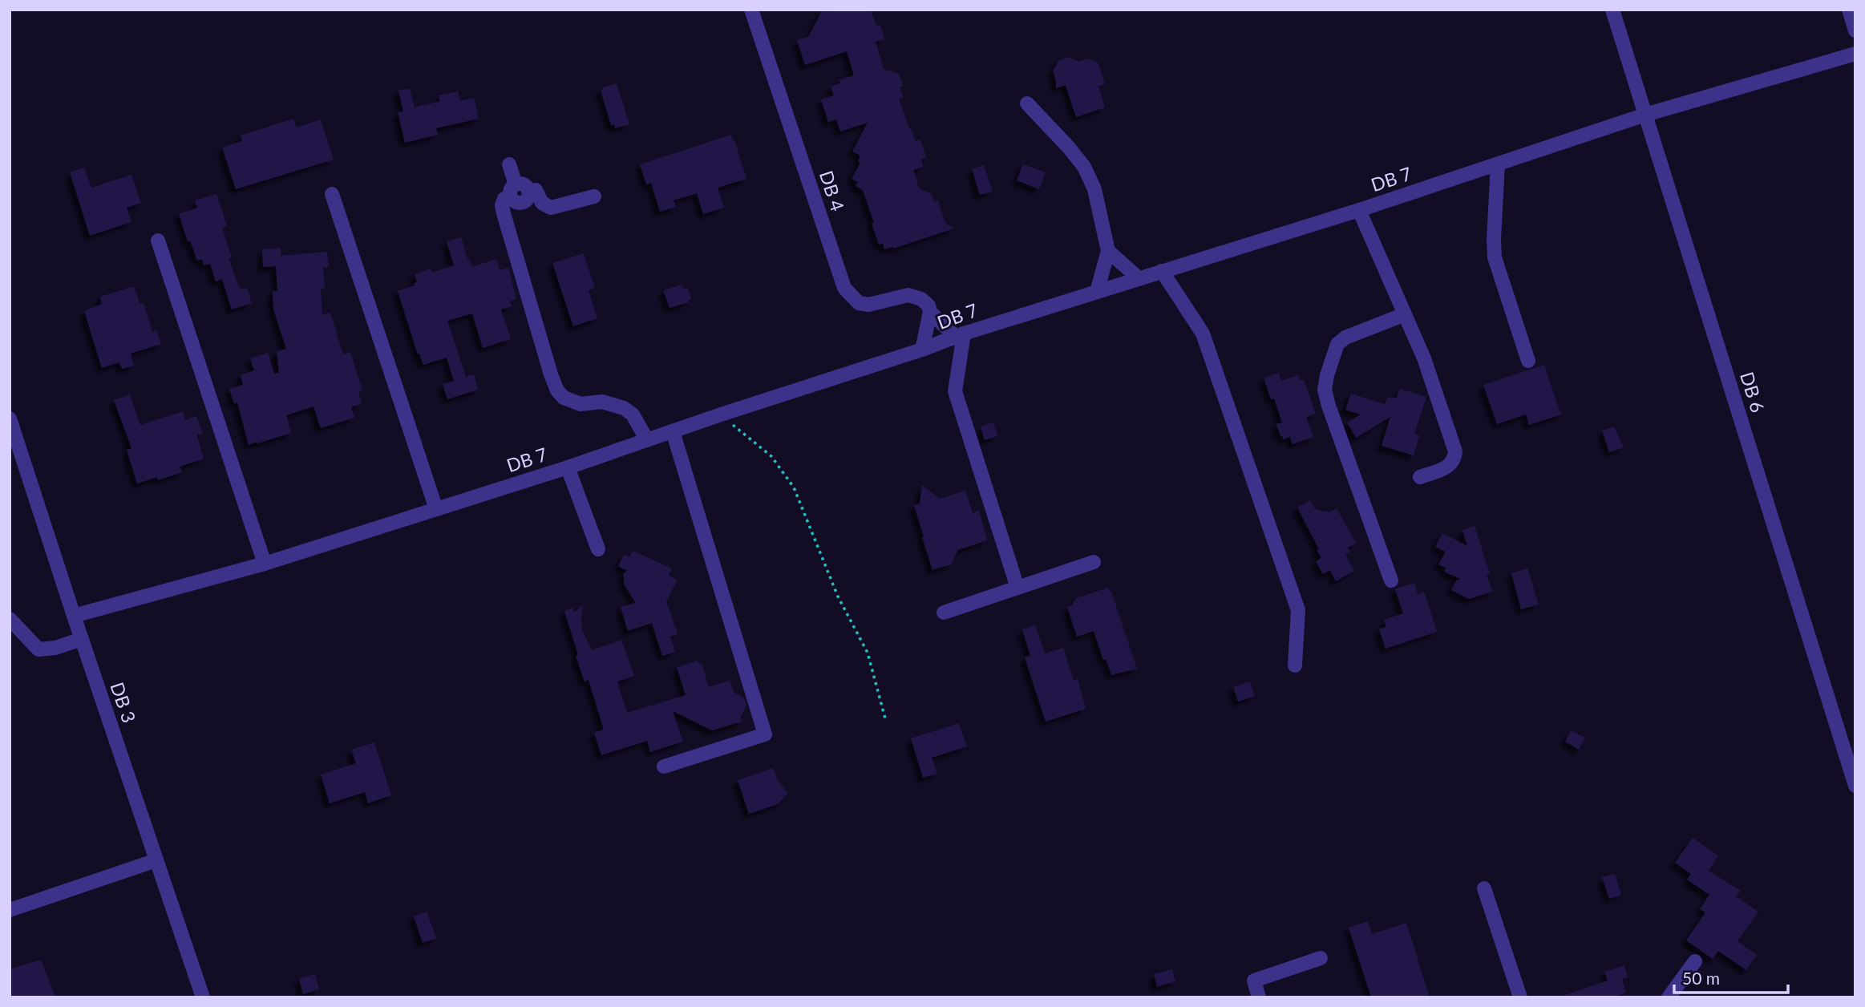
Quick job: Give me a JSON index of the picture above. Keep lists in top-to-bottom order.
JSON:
{
  "streets": {
    "street": [
      "DB 7",
      "DB 4",
      "DB 6",
      "DB 3"
    ]
  },
  "crossings": [
    ["DB 7", "DB 4"],
    ["DB 7", "DB 6"],
    ["DB 7", "DB 3"]
  ],
  "scale_bar": "50 m"
}
